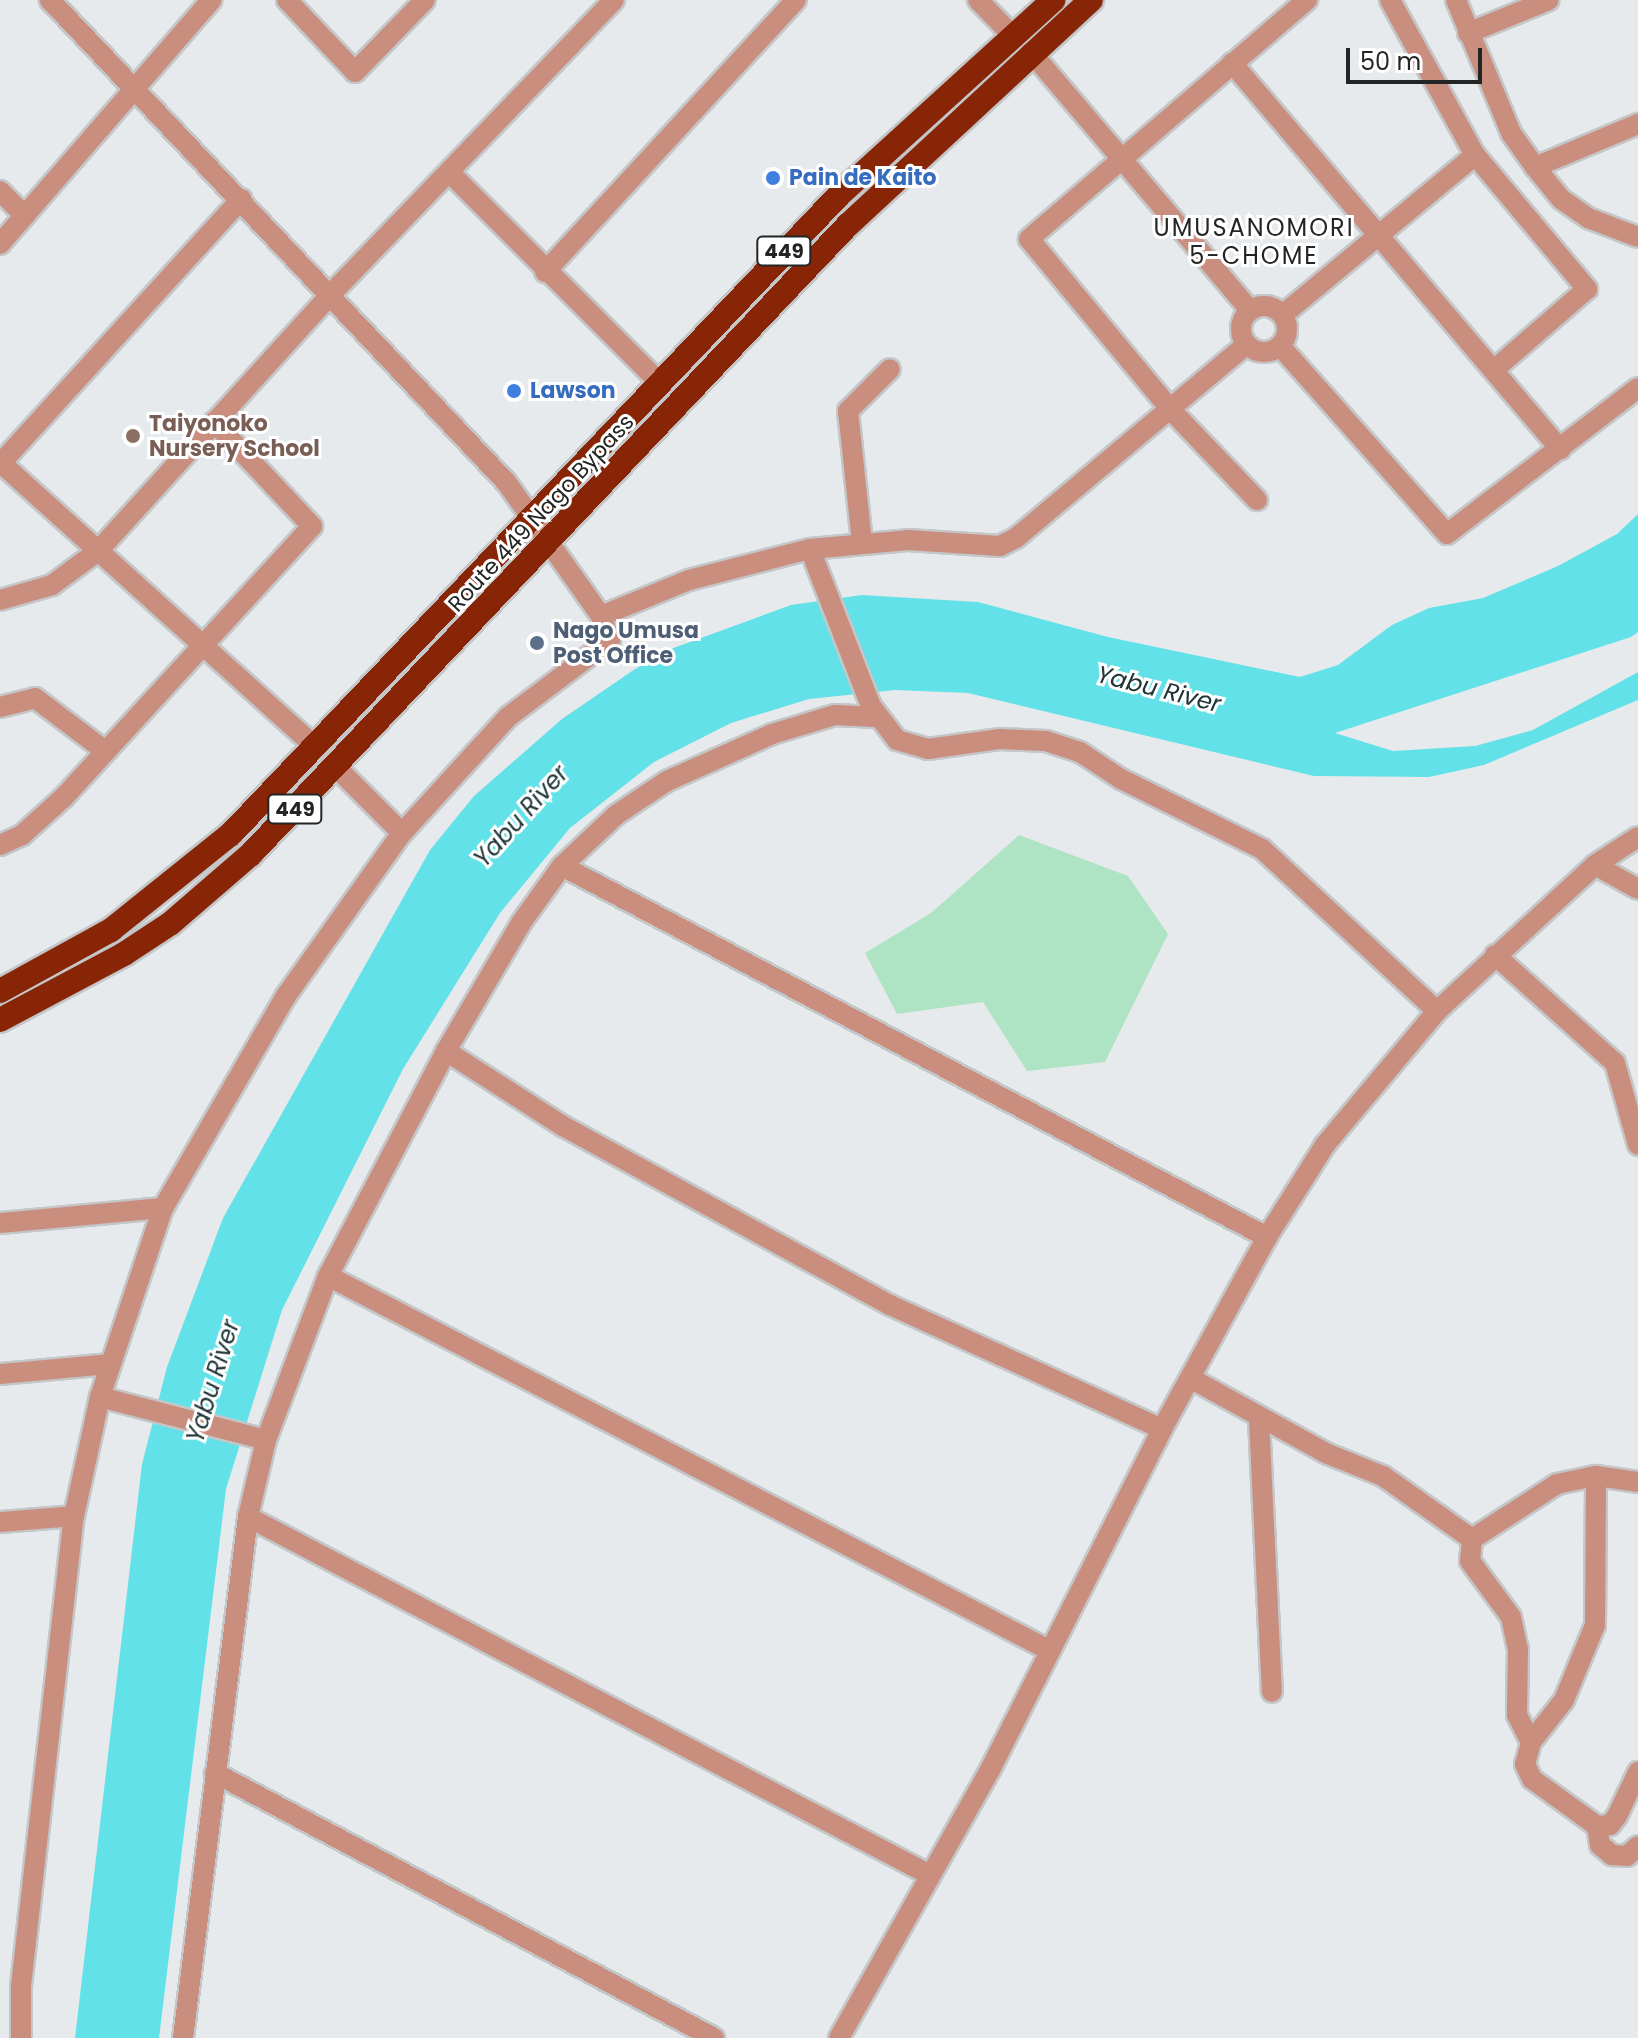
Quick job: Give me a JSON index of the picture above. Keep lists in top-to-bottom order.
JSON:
{
  "streets": {
    "highway": ["449", "Route 449 Nago Bypass"]
  },
  "districts": ["UMUSANOMORI 5-CHOME"],
  "water": ["Yabu River"],
  "places": [
    "Pain de Kaito",
    "Lawson",
    "Taiyonoko Nursery School",
    "Nago Umusa Post Office"
  ],
  "scale_bar": "50 m"
}
